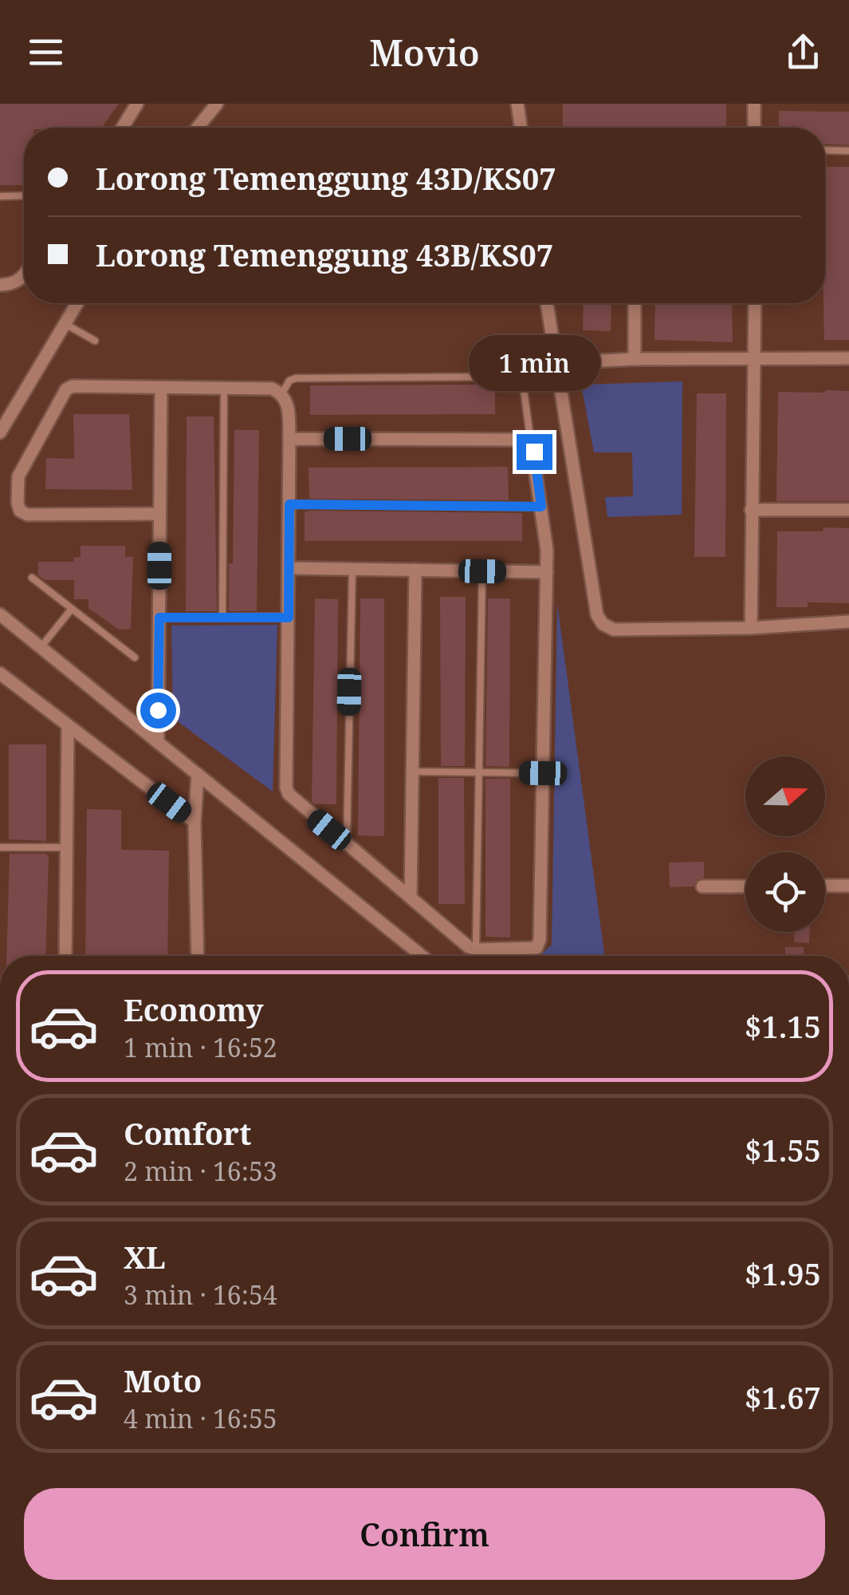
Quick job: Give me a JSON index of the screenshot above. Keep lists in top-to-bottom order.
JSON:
{
  "north": "right",
  "page": {
    "header": "Movio",
    "banner": ["Lorong Temenggung 43D/KS07", "Lorong Temenggung 43B/KS07"],
    "bubble": "1 min",
    "list": [
      {
        "name": "Economy",
        "note": "1 min · 16:52",
        "value": "$1.15"
      },
      {
        "name": "Comfort",
        "note": "2 min · 16:53",
        "value": "$1.55"
      },
      {
        "name": "XL",
        "note": "3 min · 16:54",
        "value": "$1.95"
      },
      {
        "name": "Moto",
        "note": "4 min · 16:55",
        "value": "$1.67"
      }
    ],
    "buttons": "Confirm"
  }
}
